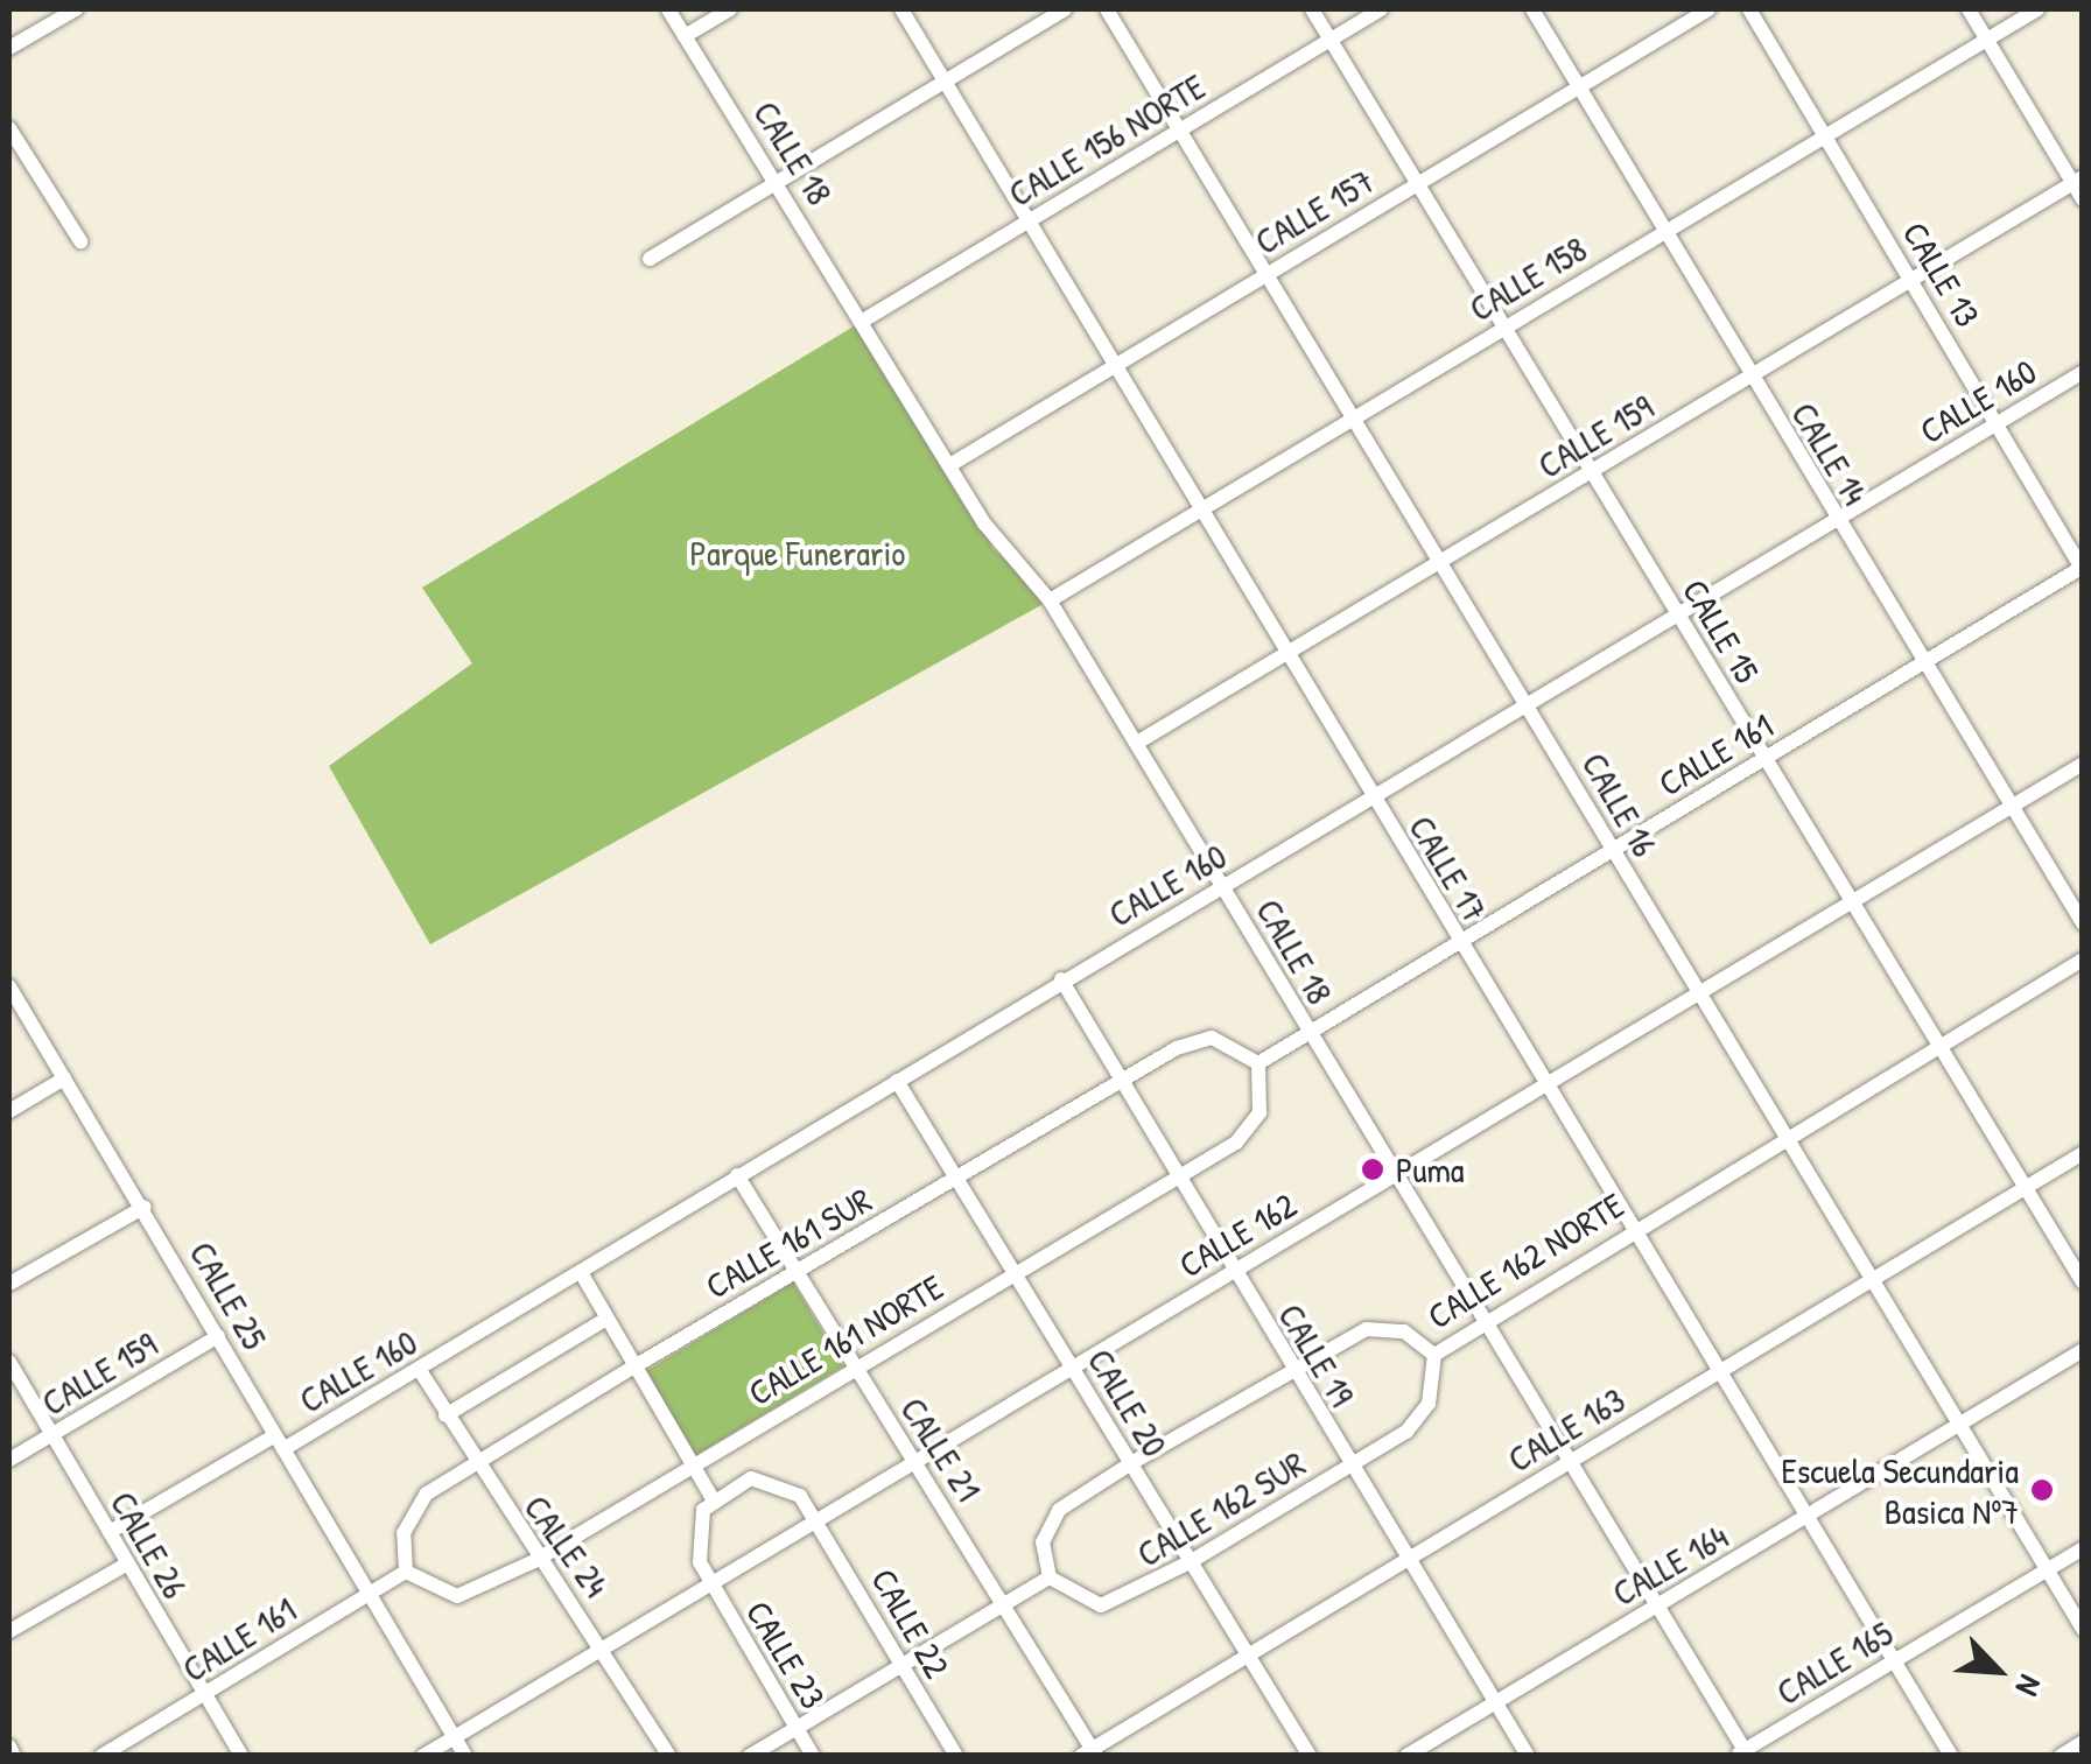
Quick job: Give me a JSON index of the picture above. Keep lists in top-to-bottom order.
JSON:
{
  "streets": {
    "street": [
      "CALLE 156 NORTE",
      "CALLE 18",
      "CALLE 157",
      "CALLE 13",
      "CALLE 158",
      "CALLE 160",
      "CALLE 159",
      "CALLE 14",
      "CALLE 15",
      "CALLE 161",
      "CALLE 16",
      "CALLE 17",
      "CALLE 162",
      "CALLE 161 SUR",
      "CALLE 162 NORTE",
      "CALLE 25",
      "CALLE 161 NORTE",
      "CALLE 19",
      "CALLE 20",
      "CALLE 163",
      "CALLE 21",
      "CALLE 162 SUR",
      "CALLE 26",
      "CALLE 24",
      "CALLE 164",
      "CALLE 22",
      "CALLE 23",
      "CALLE 165"
    ]
  },
  "crossings": [
    ["CALLE 156 NORTE", "CALLE 18"],
    ["CALLE 156 NORTE", "CALLE 15"],
    ["CALLE 156 NORTE", "CALLE 16"],
    ["CALLE 156 NORTE", "CALLE 17"],
    ["CALLE 18", "CALLE 157"],
    ["CALLE 18", "CALLE 158"],
    ["CALLE 18", "CALLE 160"],
    ["CALLE 18", "CALLE 159"],
    ["CALLE 18", "CALLE 161"],
    ["CALLE 18", "CALLE 162"],
    ["CALLE 18", "CALLE 162 NORTE"],
    ["CALLE 18", "CALLE 163"],
    ["CALLE 18", "CALLE 164"],
    ["CALLE 18", "CALLE 165"],
    ["CALLE 157", "CALLE 14"],
    ["CALLE 157", "CALLE 15"],
    ["CALLE 157", "CALLE 16"],
    ["CALLE 157", "CALLE 17"],
    ["CALLE 13", "CALLE 158"],
    ["CALLE 13", "CALLE 160"],
    ["CALLE 13", "CALLE 159"],
    ["CALLE 13", "CALLE 161"],
    ["CALLE 158", "CALLE 14"],
    ["CALLE 158", "CALLE 15"],
    ["CALLE 158", "CALLE 16"],
    ["CALLE 158", "CALLE 17"],
    ["CALLE 160", "CALLE 14"],
    ["CALLE 160", "CALLE 15"],
    ["CALLE 160", "CALLE 16"],
    ["CALLE 160", "CALLE 17"],
    ["CALLE 160", "CALLE 25"],
    ["CALLE 160", "CALLE 19"],
    ["CALLE 160", "CALLE 20"],
    ["CALLE 160", "CALLE 21"],
    ["CALLE 160", "CALLE 26"],
    ["CALLE 160", "CALLE 24"],
    ["CALLE 159", "CALLE 14"],
    ["CALLE 159", "CALLE 15"],
    ["CALLE 159", "CALLE 16"],
    ["CALLE 159", "CALLE 17"],
    ["CALLE 159", "CALLE 25"],
    ["CALLE 159", "CALLE 26"],
    ["CALLE 14", "CALLE 161"],
    ["CALLE 14", "CALLE 162"],
    ["CALLE 15", "CALLE 161"],
    ["CALLE 15", "CALLE 162"],
    ["CALLE 15", "CALLE 162 NORTE"],
    ["CALLE 15", "CALLE 163"],
    ["CALLE 161", "CALLE 16"],
    ["CALLE 161", "CALLE 17"],
    ["CALLE 161", "CALLE 161 SUR"],
    ["CALLE 161", "CALLE 25"],
    ["CALLE 161", "CALLE 161 NORTE"],
    ["CALLE 161", "CALLE 26"],
    ["CALLE 16", "CALLE 162"],
    ["CALLE 16", "CALLE 162 NORTE"],
    ["CALLE 16", "CALLE 163"],
    ["CALLE 16", "CALLE 164"],
    ["CALLE 16", "CALLE 165"],
    ["CALLE 17", "CALLE 162"],
    ["CALLE 17", "CALLE 162 NORTE"],
    ["CALLE 17", "CALLE 163"],
    ["CALLE 17", "CALLE 164"],
    ["CALLE 17", "CALLE 165"],
    ["CALLE 162", "CALLE 25"],
    ["CALLE 162", "CALLE 19"],
    ["CALLE 162", "CALLE 20"],
    ["CALLE 162", "CALLE 21"],
    ["CALLE 162", "CALLE 24"],
    ["CALLE 162", "CALLE 22"],
    ["CALLE 162", "CALLE 23"],
    ["CALLE 161 SUR", "CALLE 161 NORTE"],
    ["CALLE 161 SUR", "CALLE 19"],
    ["CALLE 161 SUR", "CALLE 20"],
    ["CALLE 161 SUR", "CALLE 21"],
    ["CALLE 161 SUR", "CALLE 24"],
    ["CALLE 162 NORTE", "CALLE 19"],
    ["CALLE 162 NORTE", "CALLE 20"],
    ["CALLE 162 NORTE", "CALLE 162 SUR"],
    ["CALLE 161 NORTE", "CALLE 19"],
    ["CALLE 161 NORTE", "CALLE 20"],
    ["CALLE 161 NORTE", "CALLE 21"],
    ["CALLE 161 NORTE", "CALLE 24"],
    ["CALLE 19", "CALLE 163"],
    ["CALLE 19", "CALLE 162 SUR"],
    ["CALLE 19", "CALLE 164"],
    ["CALLE 20", "CALLE 163"],
    ["CALLE 20", "CALLE 162 SUR"],
    ["CALLE 163", "CALLE 21"]
  ],
  "parks": ["Parque Funerario"],
  "places": ["Puma", "Escuela Secundaria Basica Nº7"],
  "north": "bottom right"
}
